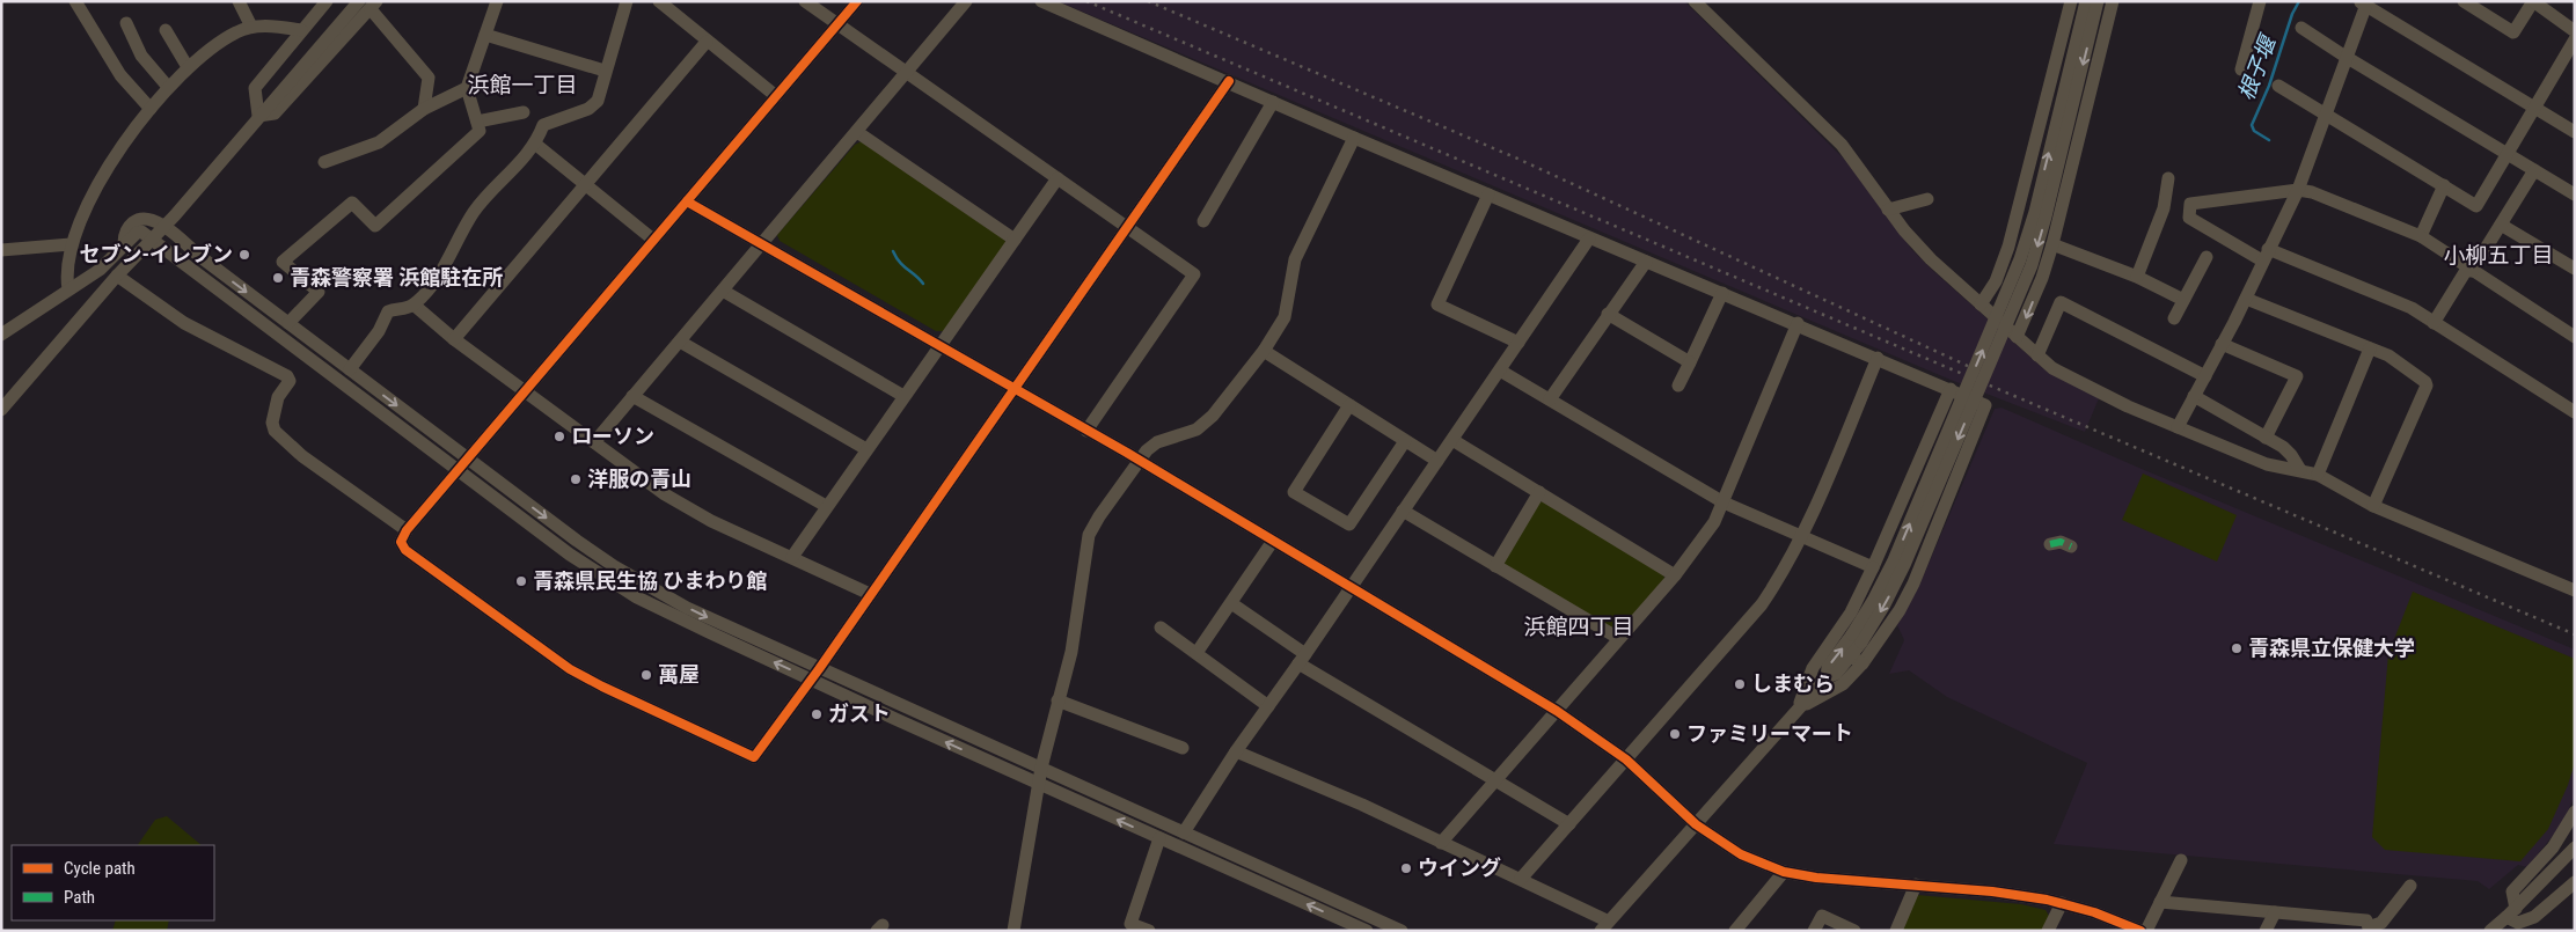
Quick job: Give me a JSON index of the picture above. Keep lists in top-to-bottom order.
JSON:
{
  "districts": ["浜館一丁目", "小柳五丁目", "浜館四丁目"],
  "water": ["根子堰"],
  "places": [
    "セブン-イレブン",
    "青森警察署 浜館駐在所",
    "ローソン",
    "洋服の青山",
    "青森県民生協 ひまわり館",
    "青森県立保健大学",
    "萬屋",
    "しまむら",
    "ガスト",
    "ファミリーマート",
    "ウイング"
  ],
  "legend": ["Cycle path", "Path"]
}
